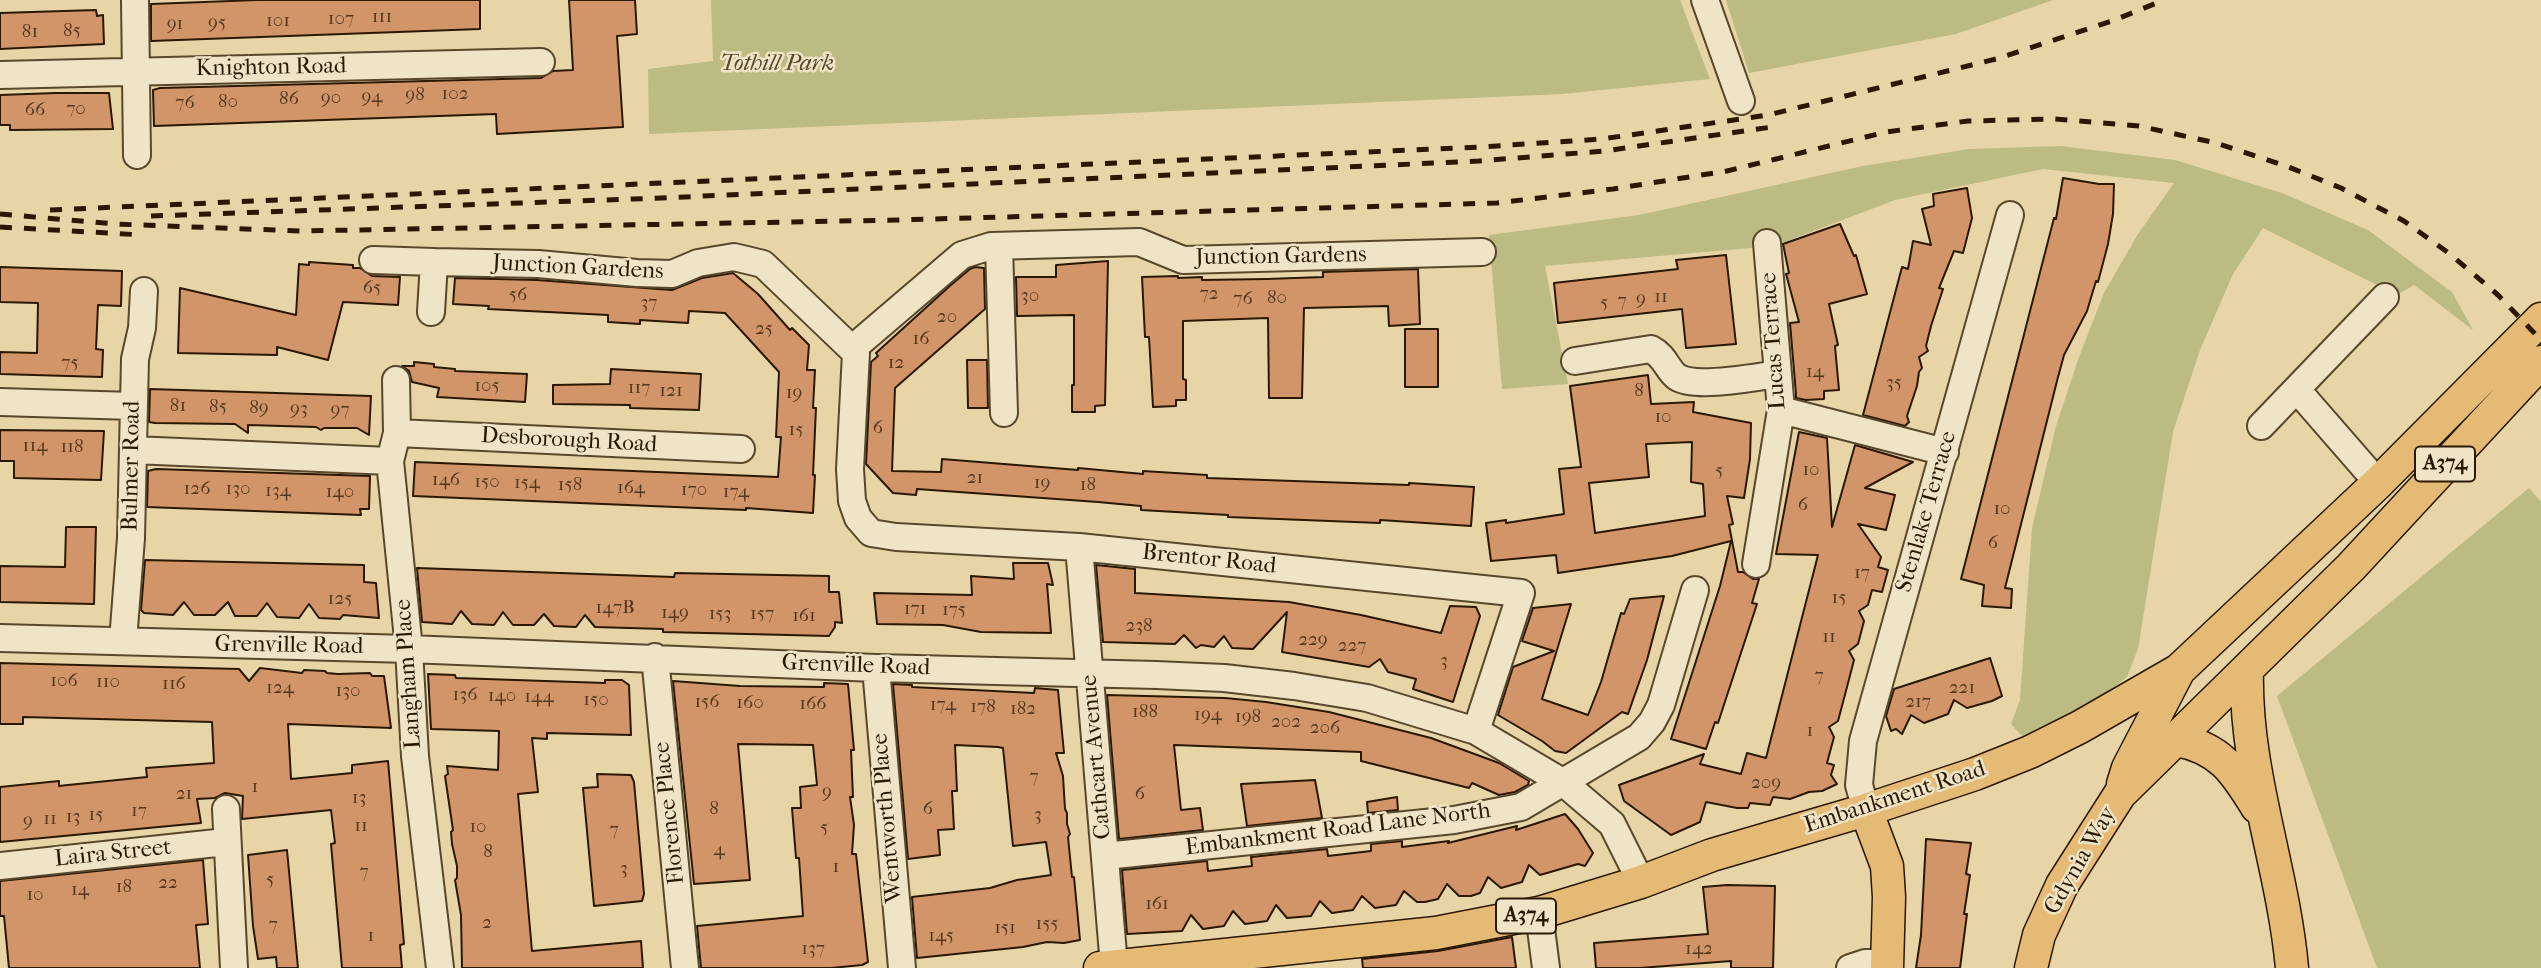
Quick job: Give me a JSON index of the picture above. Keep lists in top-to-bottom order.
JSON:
{
  "streets": {
    "main road": ["A374", "Embankment Road", "Gdynia Way"],
    "street": [
      "Knighton Road",
      "Junction Gardens",
      "Lucas Terrace",
      "Desborough Road",
      "Bulmer Road",
      "Stenlake Terrace",
      "Brentor Road",
      "Grenville Road",
      "Langham Place",
      "Cathcart Avenue",
      "Florence Place",
      "Wentworth Place",
      "Embankment Road Lane North",
      "Laira Street"
    ]
  },
  "crossings": [
    ["Junction Gardens", "Brentor Road"],
    ["Desborough Road", "Langham Place"],
    ["A374", "Gdynia Way"],
    ["Bulmer Road", "Grenville Road"],
    ["Stenlake Terrace", "Embankment Road"],
    ["Brentor Road", "Grenville Road"],
    ["Brentor Road", "Cathcart Avenue"],
    ["Grenville Road", "Langham Place"],
    ["Grenville Road", "Cathcart Avenue"],
    ["Grenville Road", "Embankment Road"],
    ["Grenville Road", "Florence Place"],
    ["Grenville Road", "Wentworth Place"],
    ["Grenville Road", "Embankment Road Lane North"],
    ["Cathcart Avenue", "Embankment Road"],
    ["Cathcart Avenue", "Embankment Road Lane North"],
    ["Embankment Road", "Gdynia Way"]
  ],
  "parks": ["Tothill Park"],
  "house_numbers": [
    "111",
    "107",
    "101",
    "95",
    "91",
    "85",
    "81",
    "102",
    "98",
    "94",
    "90",
    "86",
    "80",
    "76",
    "70",
    "66",
    "65",
    "72",
    "56",
    "30",
    "11",
    "80",
    "76",
    "9",
    "7",
    "37",
    "5",
    "20",
    "25",
    "16",
    "75",
    "12",
    "14",
    "35",
    "105",
    "117",
    "121",
    "8",
    "19",
    "81",
    "85",
    "89",
    "93",
    "97",
    "10",
    "6",
    "15",
    "114",
    "118",
    "10",
    "5",
    "21",
    "146",
    "150",
    "154",
    "19",
    "158",
    "18",
    "164",
    "126",
    "130",
    "170",
    "134",
    "140",
    "174",
    "6",
    "10",
    "6",
    "17",
    "15",
    "125",
    "147B",
    "171",
    "175",
    "149",
    "153",
    "157",
    "161",
    "238",
    "11",
    "229",
    "227",
    "3",
    "7",
    "106",
    "110",
    "116",
    "124",
    "221",
    "130",
    "136",
    "140",
    "144",
    "150",
    "156",
    "217",
    "160",
    "166",
    "174",
    "178",
    "182",
    "188",
    "194",
    "198",
    "202",
    "206",
    "1",
    "7",
    "209",
    "1",
    "9",
    "21",
    "6",
    "13",
    "8",
    "6",
    "17",
    "15",
    "3",
    "13",
    "11",
    "9",
    "11",
    "10",
    "5",
    "7",
    "4",
    "8",
    "1",
    "3",
    "7",
    "5",
    "22",
    "18",
    "14",
    "10",
    "161",
    "2",
    "155",
    "7",
    "151",
    "1",
    "145",
    "137",
    "142"
  ]
}
